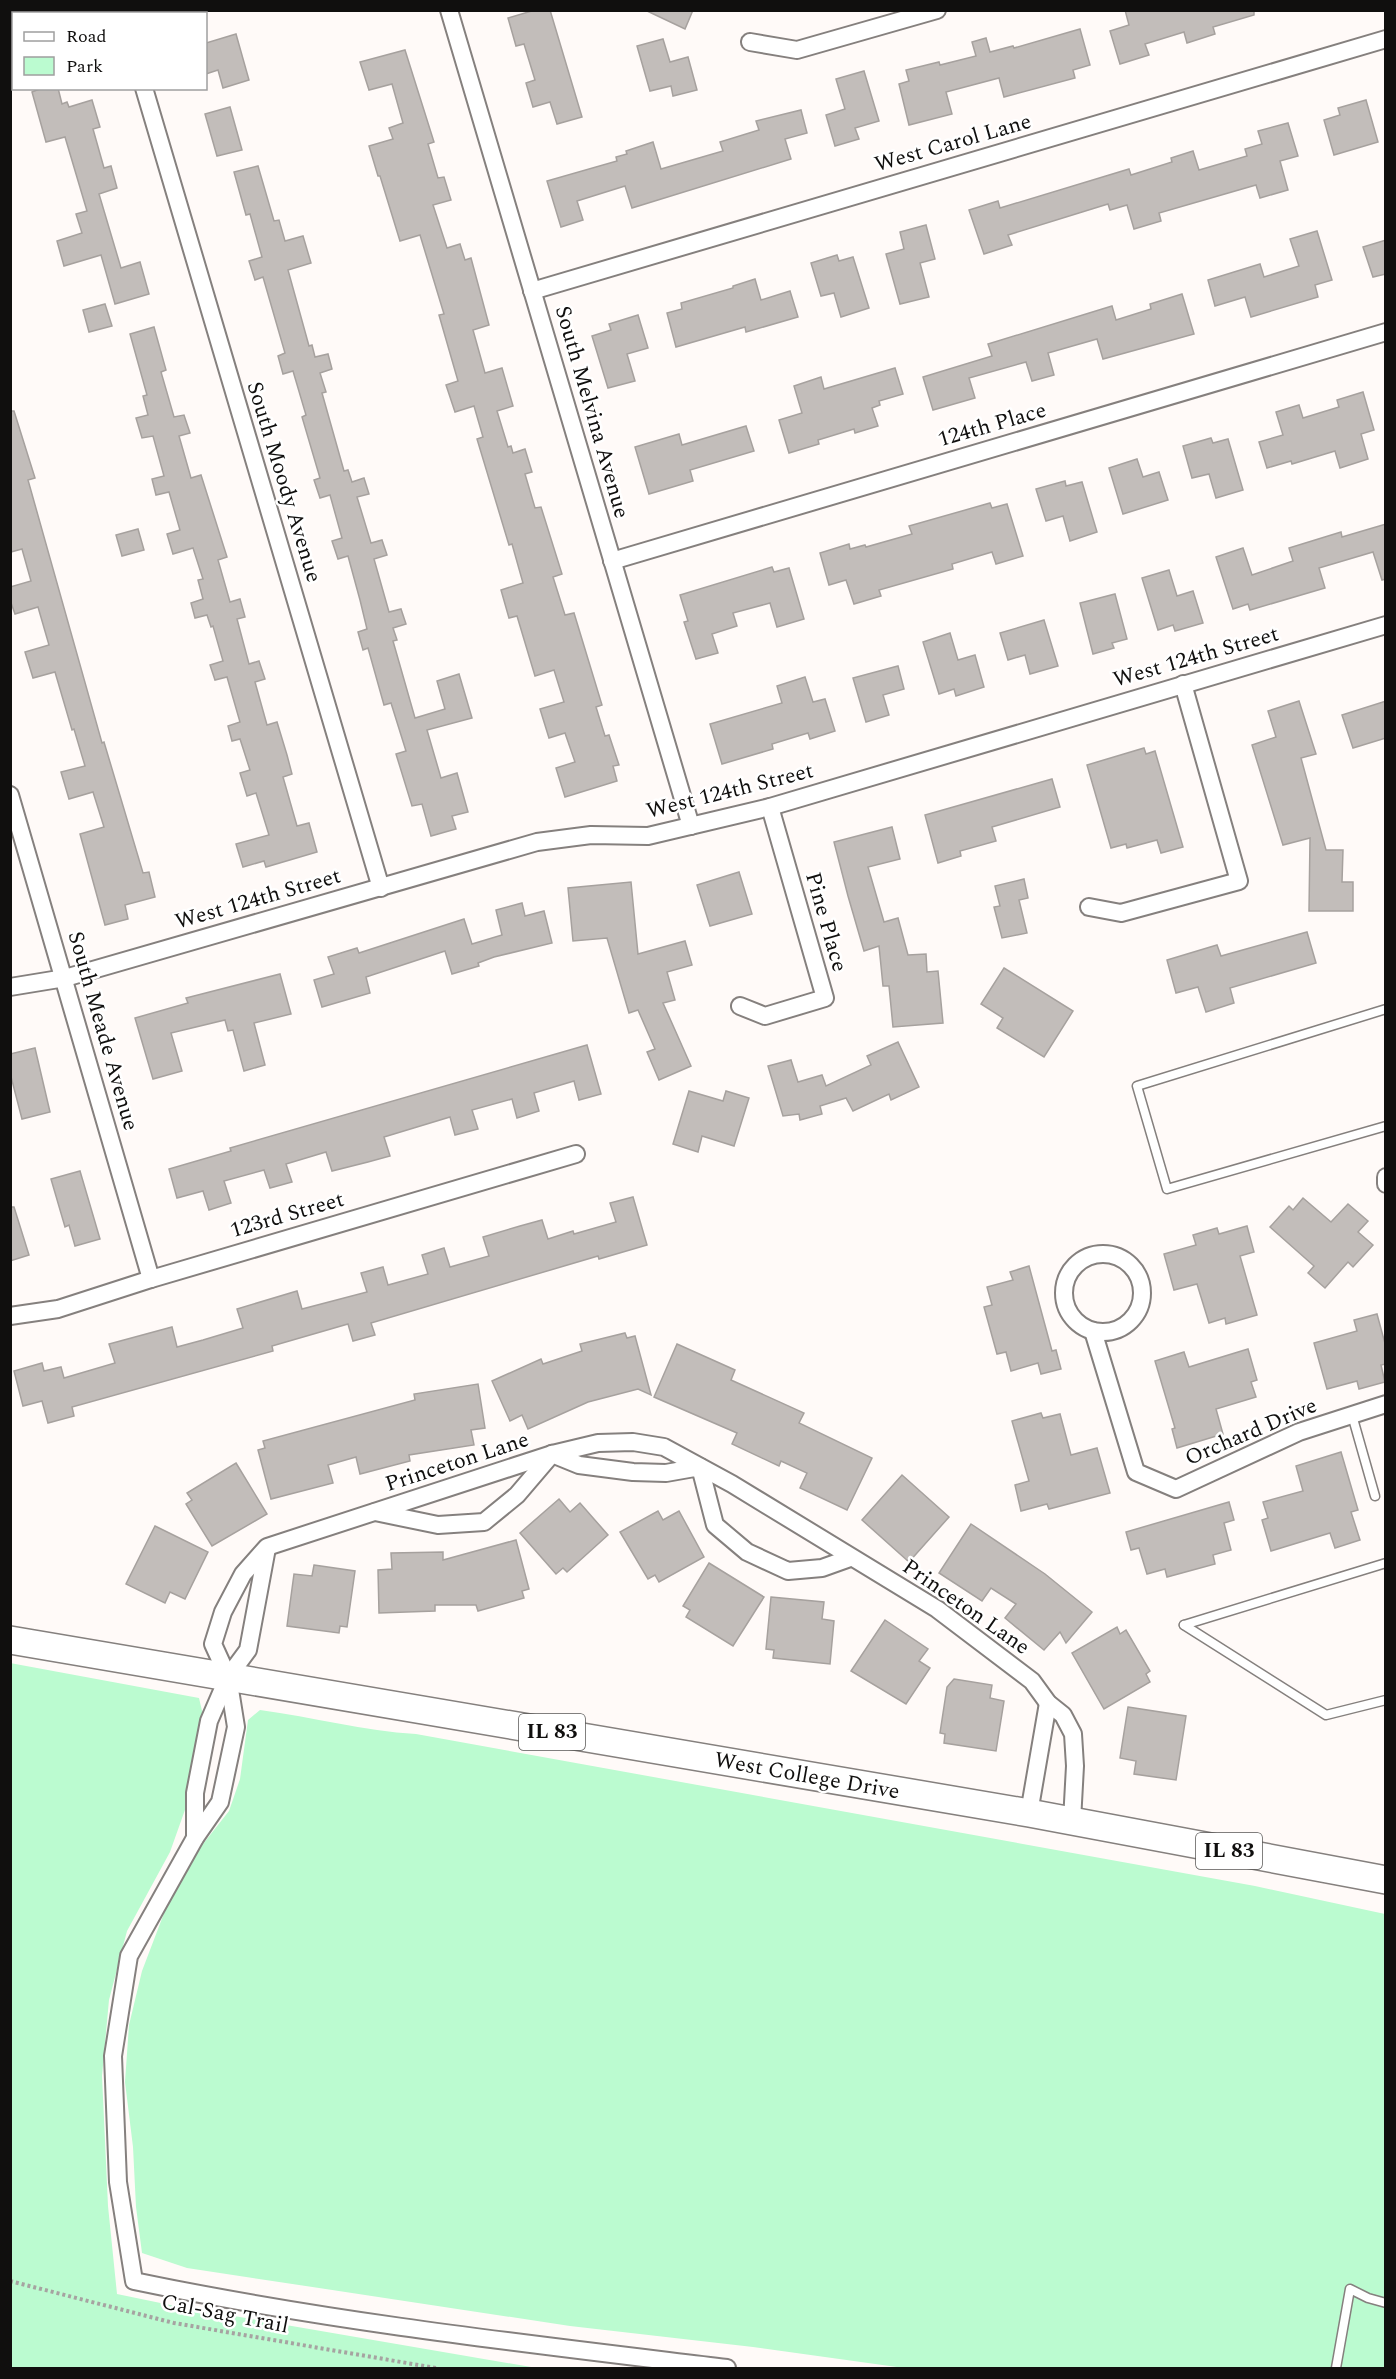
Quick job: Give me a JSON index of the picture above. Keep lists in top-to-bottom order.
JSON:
{
  "streets": {
    "main road": ["IL 83", "West College Drive"],
    "street": [
      "West Carol Lane",
      "South Melvina Avenue",
      "124th Place",
      "South Moody Avenue",
      "West 124th Street",
      "Pine Place",
      "South Meade Avenue",
      "123rd Street",
      "Orchard Drive",
      "Princeton Lane"
    ],
    "path": ["Cal-Sag Trail"]
  },
  "crossings": [
    ["West Carol Lane", "South Melvina Avenue"],
    ["South Melvina Avenue", "124th Place"],
    ["South Melvina Avenue", "West 124th Street"],
    ["South Moody Avenue", "West 124th Street"],
    ["West 124th Street", "Pine Place"],
    ["West 124th Street", "South Meade Avenue"],
    ["South Meade Avenue", "123rd Street"],
    ["Princeton Lane", "West College Drive"],
    ["IL 83", "West College Drive"]
  ],
  "legend": ["Road", "Park"]
}
